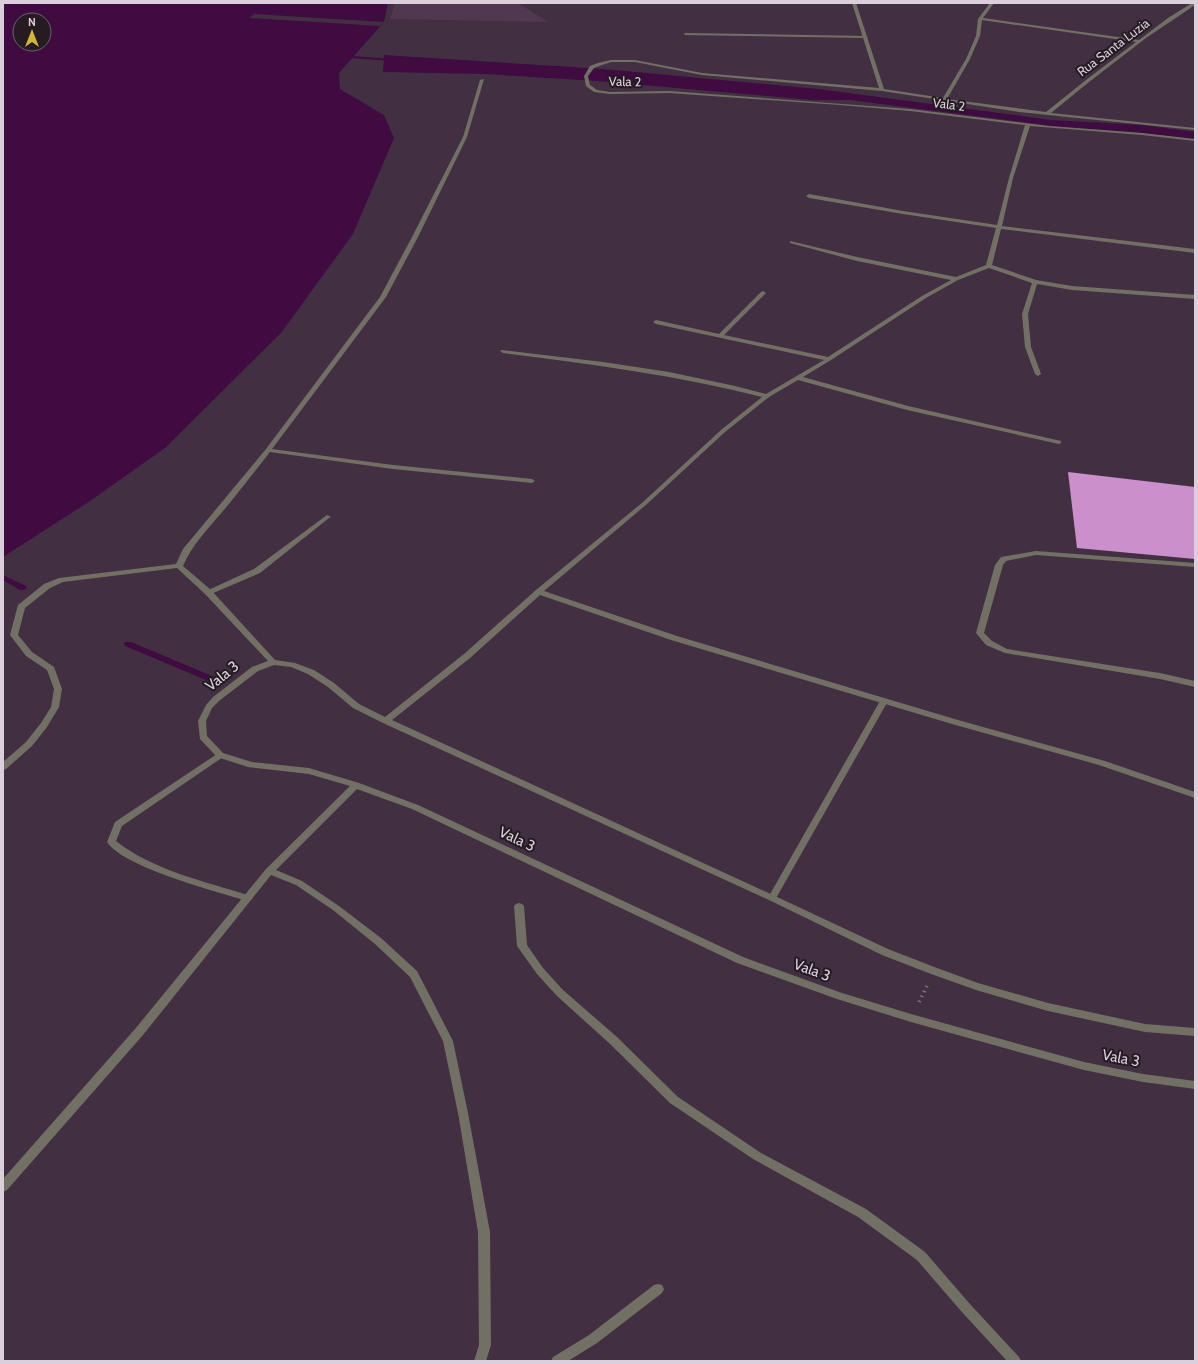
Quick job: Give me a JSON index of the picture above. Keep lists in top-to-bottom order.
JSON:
{
  "streets": {
    "street": ["Rua Santa Luzia", "Vala 2", "Vala 3"]
  },
  "crossings": [
    ["Rua Santa Luzia", "Vala 2"]
  ],
  "north": "top"
}
